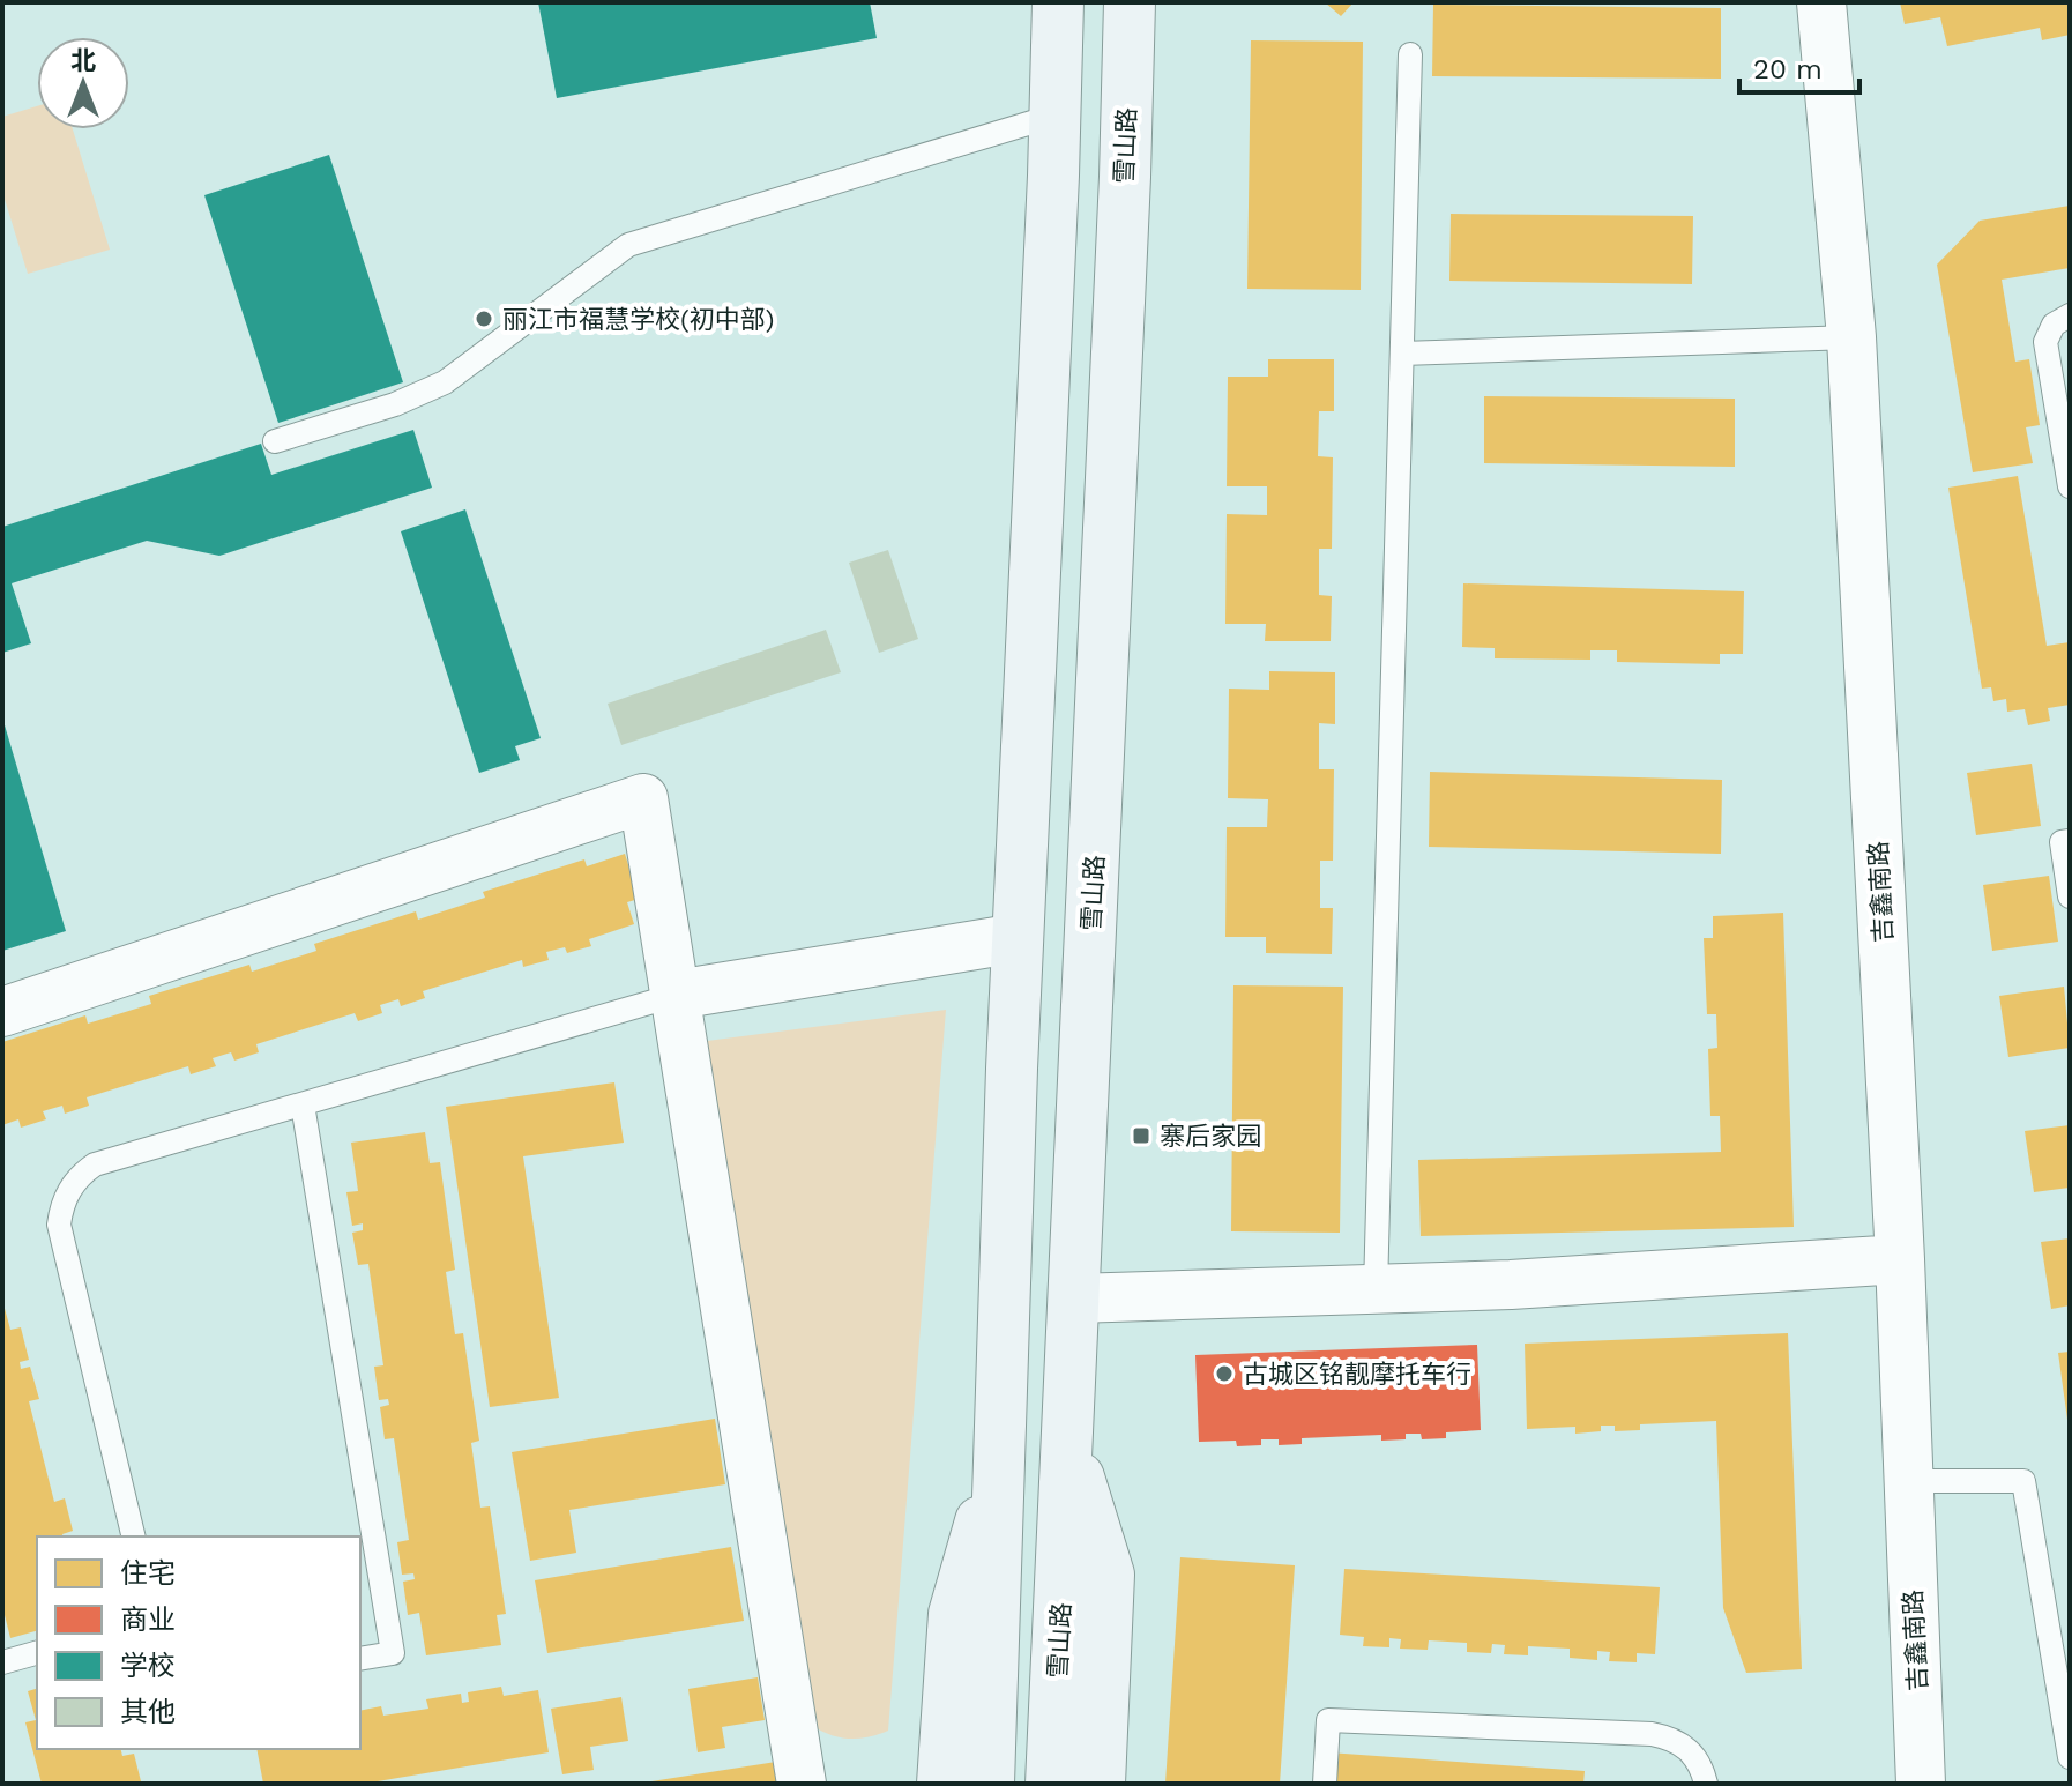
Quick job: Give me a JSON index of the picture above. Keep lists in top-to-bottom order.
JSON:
{
  "streets": {
    "main road": ["雪山路"],
    "street": ["吉鑫南路"]
  },
  "places": {
    "other": ["丽江市福慧学校(初中部)", "古城区铭靓摩托车行"],
    "transit": ["寨后家园"]
  },
  "legend": [
    "住宅",
    "商业",
    "学校",
    "其他"
  ],
  "scale_bar": "20 m",
  "north": "top"
}
